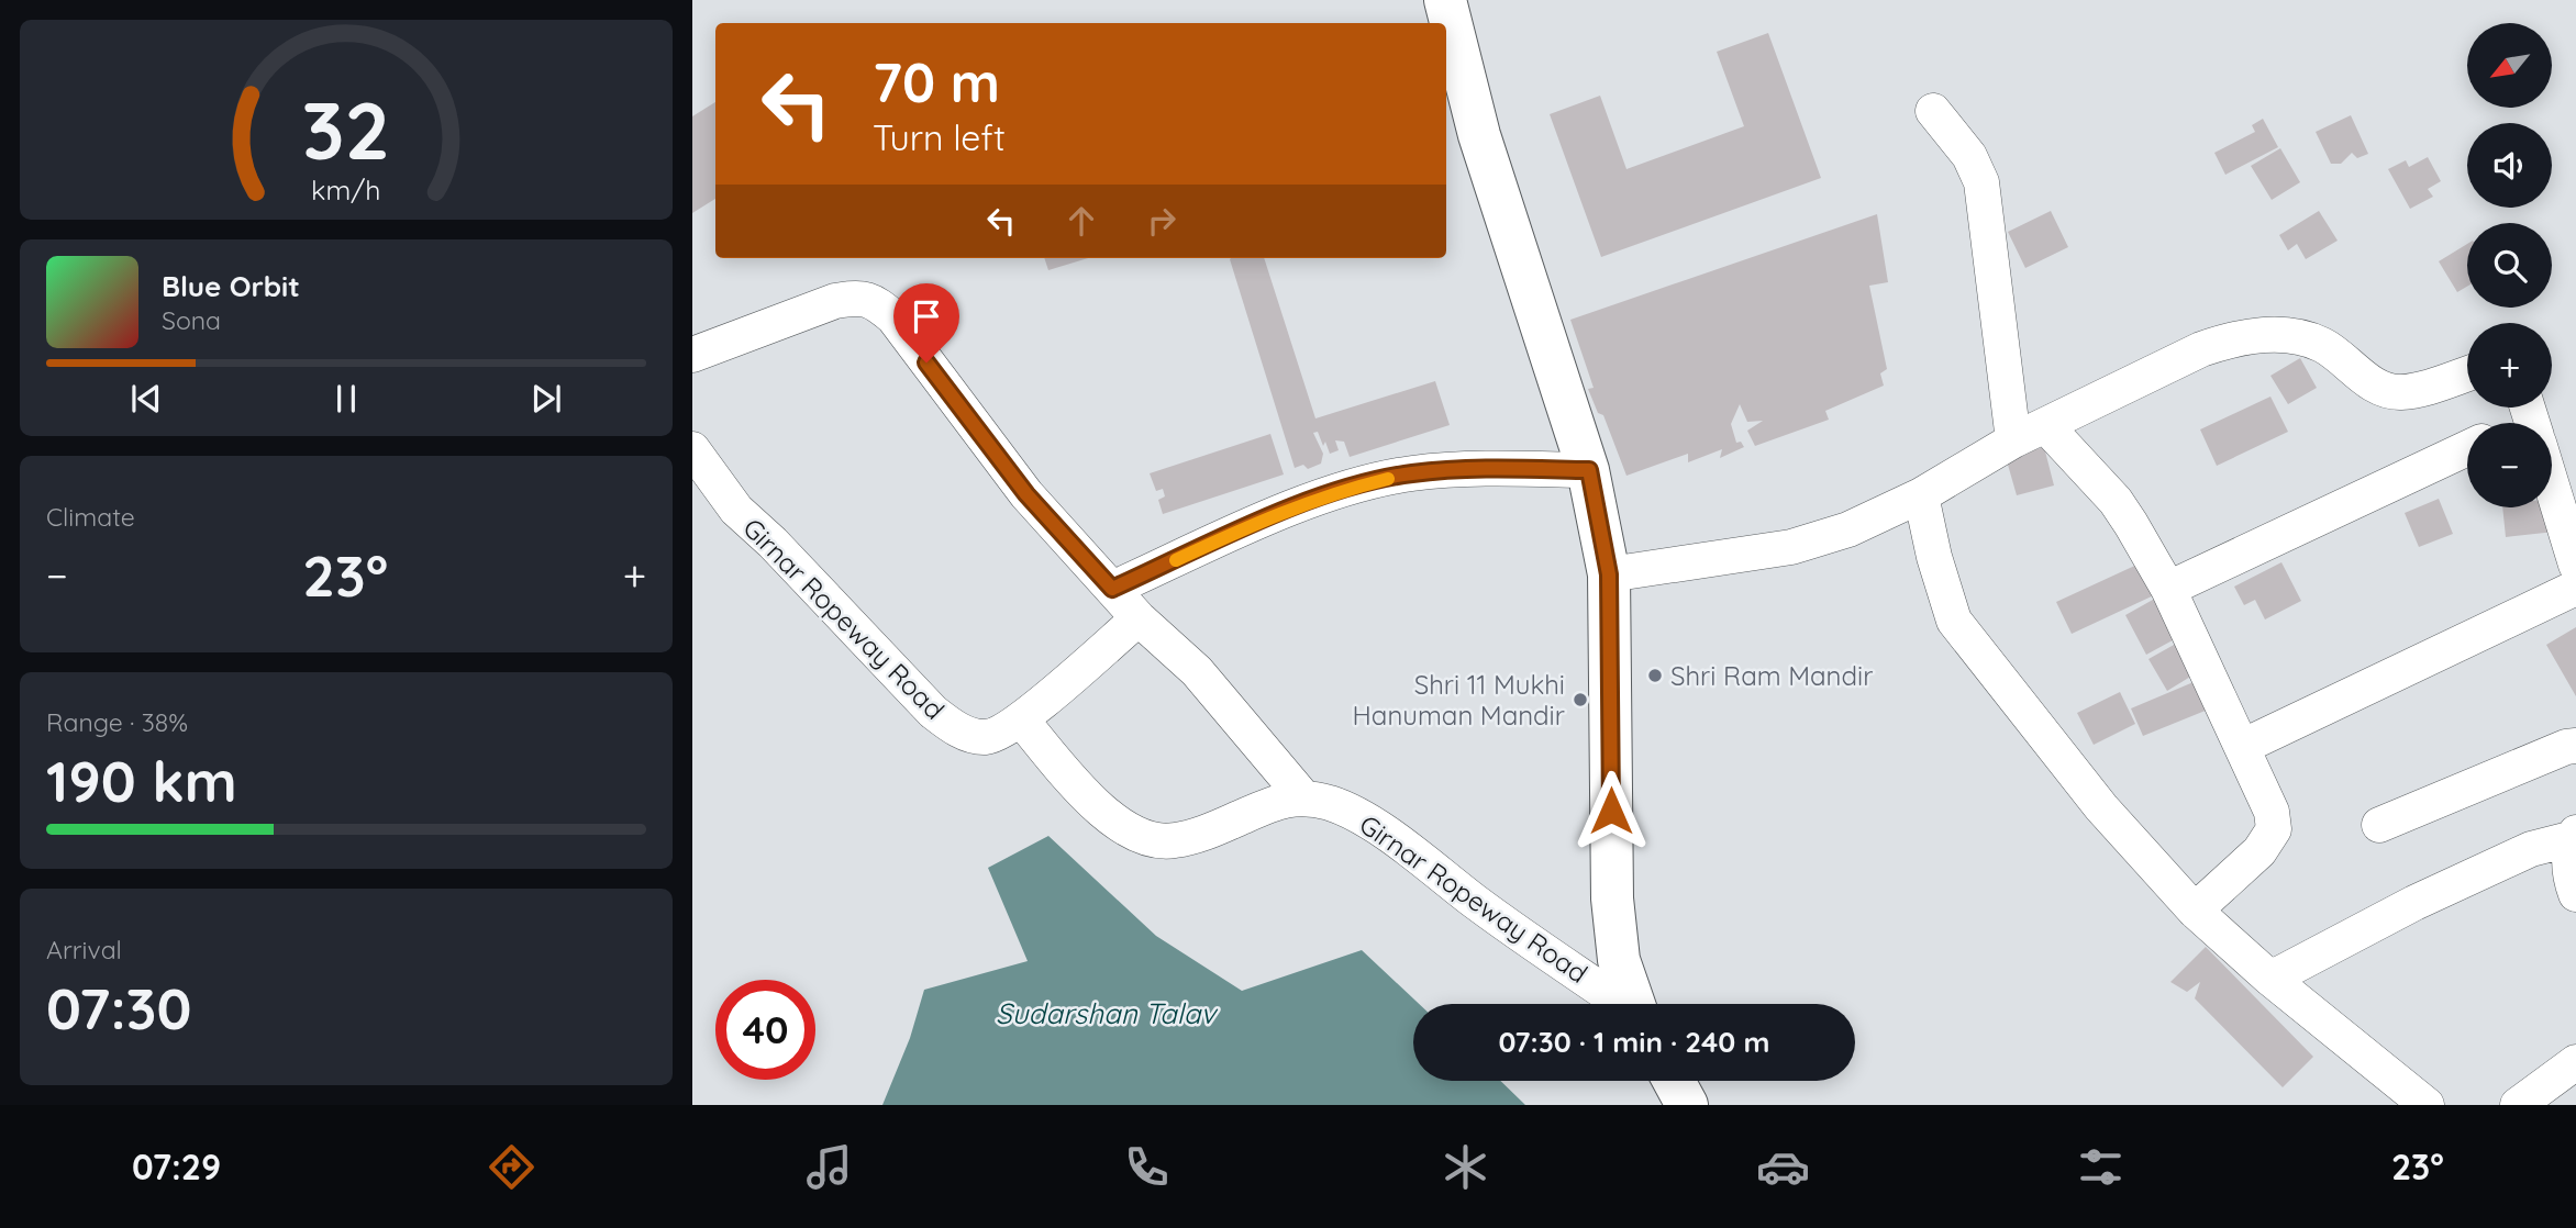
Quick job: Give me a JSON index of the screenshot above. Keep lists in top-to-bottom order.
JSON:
{
  "streets": {
    "street": ["Girnar Ropeway Road"]
  },
  "water": ["Sudarshan Talav"],
  "places": ["Shri Ram Mandir", "Shri 11 Mukhi Hanuman Mandir"],
  "north": "bottom left",
  "page": {
    "map_buttons": ["+", "−"],
    "turn": ["70 m", "Turn left"],
    "song": ["Blue Orbit", "Sona"],
    "tile": [
      "Climate",
      ["Range · 38%", "190 km"],
      ["Arrival", "07:30"]
    ],
    "heat": ["−", "23°", "+"],
    "limit": "40",
    "trip": "07:30 · 1 min · 240 m",
    "tabs": ["07:29", "23°"],
    "gauge": ["32", "km/h"]
  }
}
